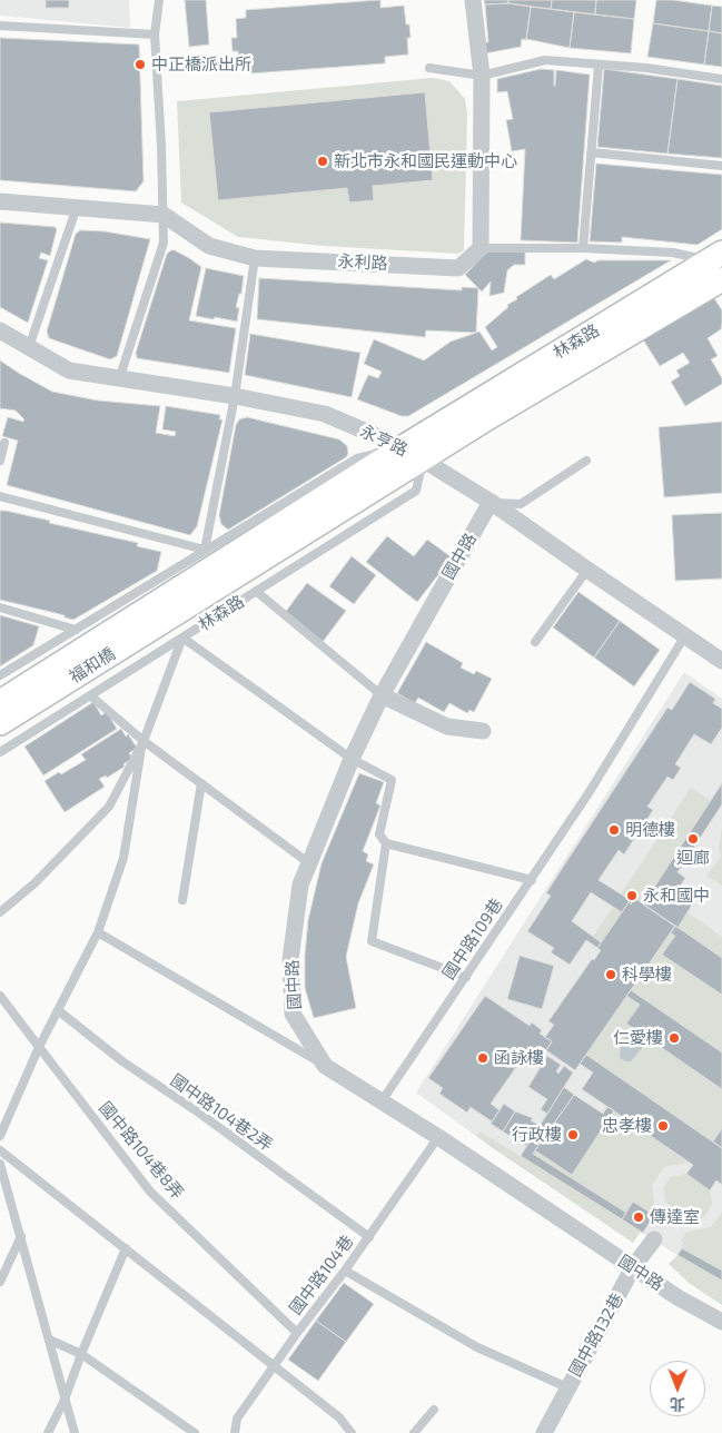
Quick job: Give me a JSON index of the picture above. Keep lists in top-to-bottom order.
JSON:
{
  "streets": {
    "street": [
      "永利路",
      "林森路",
      "永亨路",
      "國中路",
      "福和橋",
      "國中路132巷"
    ],
    "lane": [
      "國中路109巷",
      "國中路104巷2弄",
      "國中路104巷8弄",
      "國中路104巷"
    ]
  },
  "crossings": [
    ["林森路", "永亨路"],
    ["林森路", "福和橋"],
    ["永亨路", "國中路"],
    ["永亨路", "國中路109巷"],
    ["國中路", "國中路109巷"],
    ["國中路", "國中路104巷"],
    ["國中路", "國中路132巷"],
    ["國中路104巷2弄", "國中路104巷"],
    ["國中路104巷8弄", "國中路104巷"]
  ],
  "places": [
    "中正橋派出所",
    "新北市永和國民運動中心",
    "明德樓",
    "迴廊",
    "永和國中",
    "科學樓",
    "仁愛樓",
    "函詠樓",
    "忠孝樓",
    "行政樓",
    "傳達室"
  ],
  "north": "bottom"
}
